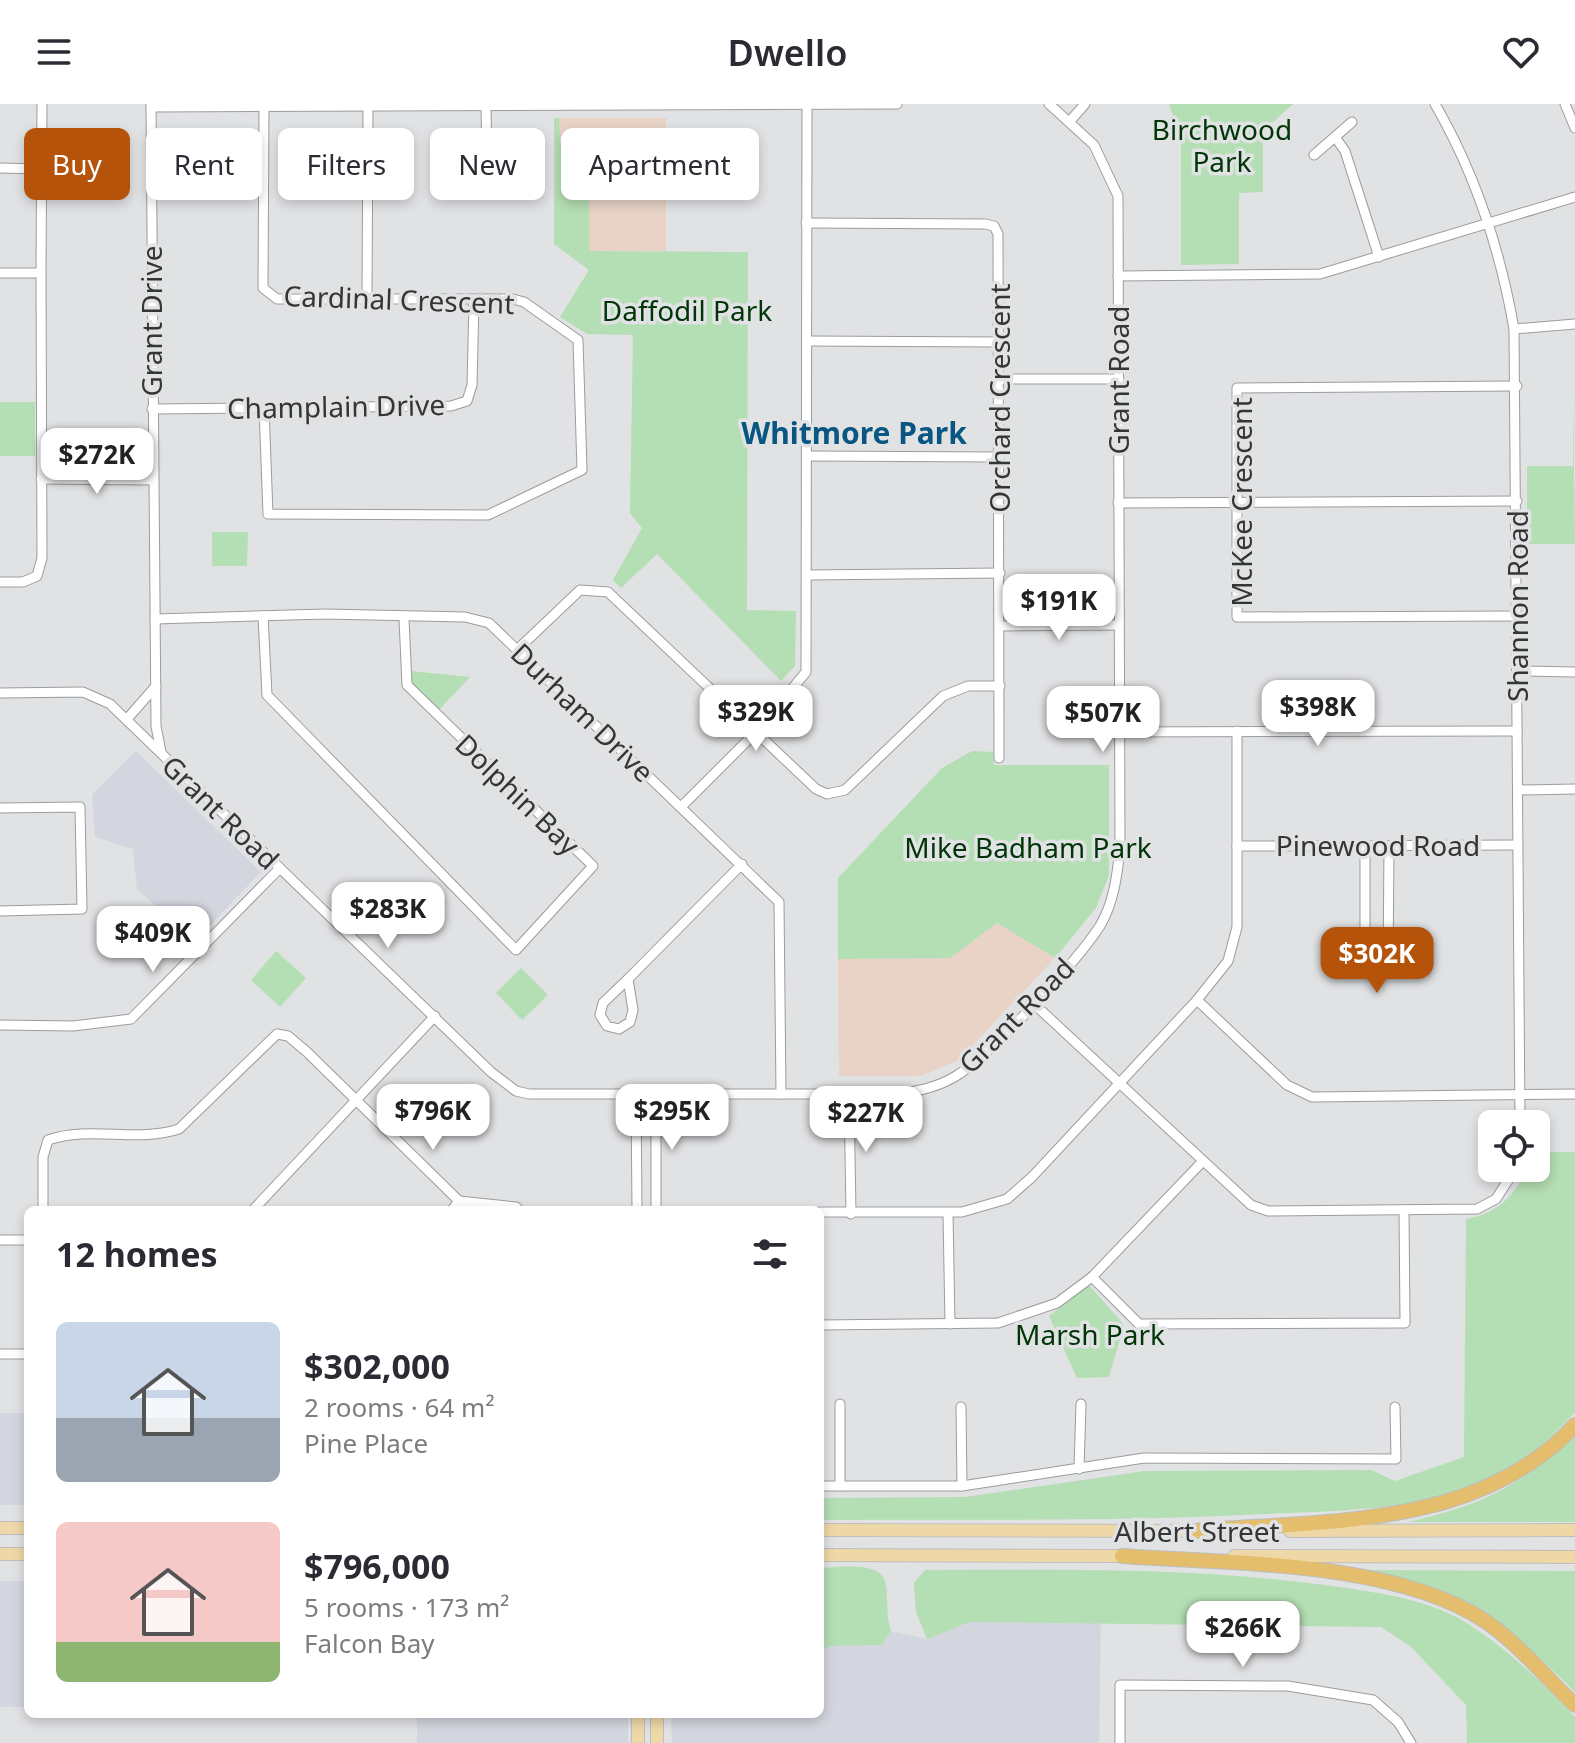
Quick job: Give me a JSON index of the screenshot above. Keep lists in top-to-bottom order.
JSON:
{
  "streets": {
    "main road": ["Albert Street"],
    "street": [
      "Cardinal Crescent",
      "Grant Drive",
      "Grant Road",
      "Orchard Crescent",
      "Champlain Drive",
      "McKee Crescent",
      "Shannon Road",
      "Durham Drive",
      "Dolphin Bay",
      "Pinewood Road"
    ]
  },
  "crossings": [
    ["Cardinal Crescent", "Champlain Drive"],
    ["Grant Drive", "Grant Road"],
    ["Grant Drive", "Champlain Drive"],
    ["Grant Drive", "Durham Drive"],
    ["Grant Road", "Durham Drive"],
    ["McKee Crescent", "Shannon Road"],
    ["Shannon Road", "Pinewood Road"],
    ["Durham Drive", "Dolphin Bay"]
  ],
  "districts": ["Whitmore Park"],
  "parks": [
    "Birchwood Park",
    "Daffodil Park",
    "Mike Badham Park",
    "Marsh Park"
  ],
  "page": {
    "header": "Dwello",
    "chip": [
      "Buy",
      "Rent",
      "Filters",
      "New",
      "Apartment"
    ],
    "price": [
      "$272K",
      "$191K",
      "$398K",
      "$329K",
      "$507K",
      "$283K",
      "$409K",
      "$302K",
      "$796K",
      "$295K",
      "$227K",
      "$266K"
    ],
    "heading": "12 homes",
    "list": [
      {
        "name": "$302,000",
        "note": "2 rooms · 64 m² · Pine Place"
      },
      {
        "name": "$796,000",
        "note": "5 rooms · 173 m² · Falcon Bay"
      }
    ]
  }
}
